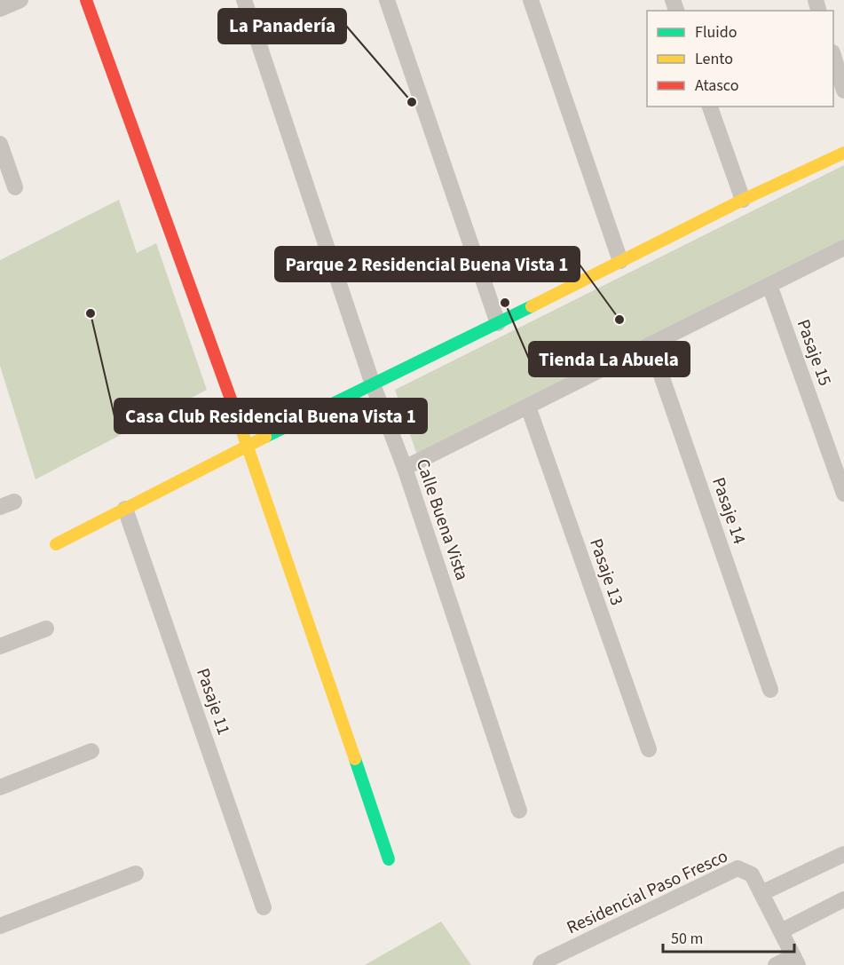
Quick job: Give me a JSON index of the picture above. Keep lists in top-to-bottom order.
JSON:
{
  "streets": {
    "street": [
      "Pasaje 15",
      "Pasaje 14",
      "Calle Buena Vista",
      "Pasaje 13",
      "Pasaje 11",
      "Residencial Paso Fresco"
    ]
  },
  "places": [
    "La Panadería",
    "Tienda La Abuela",
    "Casa Club Residencial Buena Vista 1",
    "Parque 2 Residencial Buena Vista 1"
  ],
  "legend": ["Fluido", "Lento", "Atasco"],
  "scale_bar": "50 m"
}
